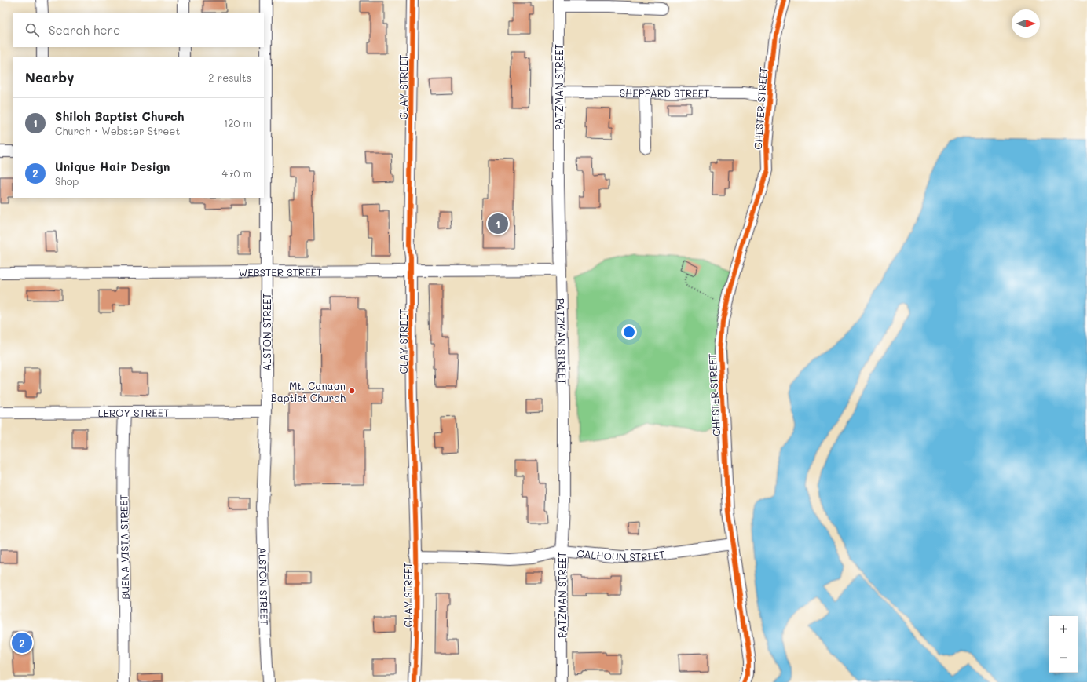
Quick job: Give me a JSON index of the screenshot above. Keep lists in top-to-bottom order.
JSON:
{
  "streets": {
    "street": [
      "CLAY STREET",
      "PATZMAN STREET",
      "SHEPPARD STREET",
      "CHESTER STREET",
      "WEBSTER STREET",
      "ALSTON STREET",
      "LEROY STREET",
      "BUENA VISTA STREET",
      "CALHOUN STREET"
    ]
  },
  "crossings": [
    ["CLAY STREET", "WEBSTER STREET"],
    ["CLAY STREET", "CALHOUN STREET"],
    ["PATZMAN STREET", "SHEPPARD STREET"],
    ["PATZMAN STREET", "WEBSTER STREET"],
    ["PATZMAN STREET", "CALHOUN STREET"],
    ["SHEPPARD STREET", "CHESTER STREET"],
    ["CHESTER STREET", "CALHOUN STREET"],
    ["WEBSTER STREET", "ALSTON STREET"],
    ["ALSTON STREET", "LEROY STREET"],
    ["LEROY STREET", "BUENA VISTA STREET"]
  ],
  "places": ["Mt. Canaan Baptist Church"],
  "north": "right",
  "page": {
    "search": "Search here",
    "heading": ["Nearby", "2 results"],
    "list": [
      {
        "mark": "1",
        "name": "Shiloh Baptist Church",
        "note": "Church · Webster Street",
        "value": "120 m"
      },
      {
        "mark": "2",
        "name": "Unique Hair Design",
        "note": "Shop",
        "value": "470 m"
      }
    ],
    "pins": ["1", "2"],
    "map_buttons": ["+", "−"]
  }
}
